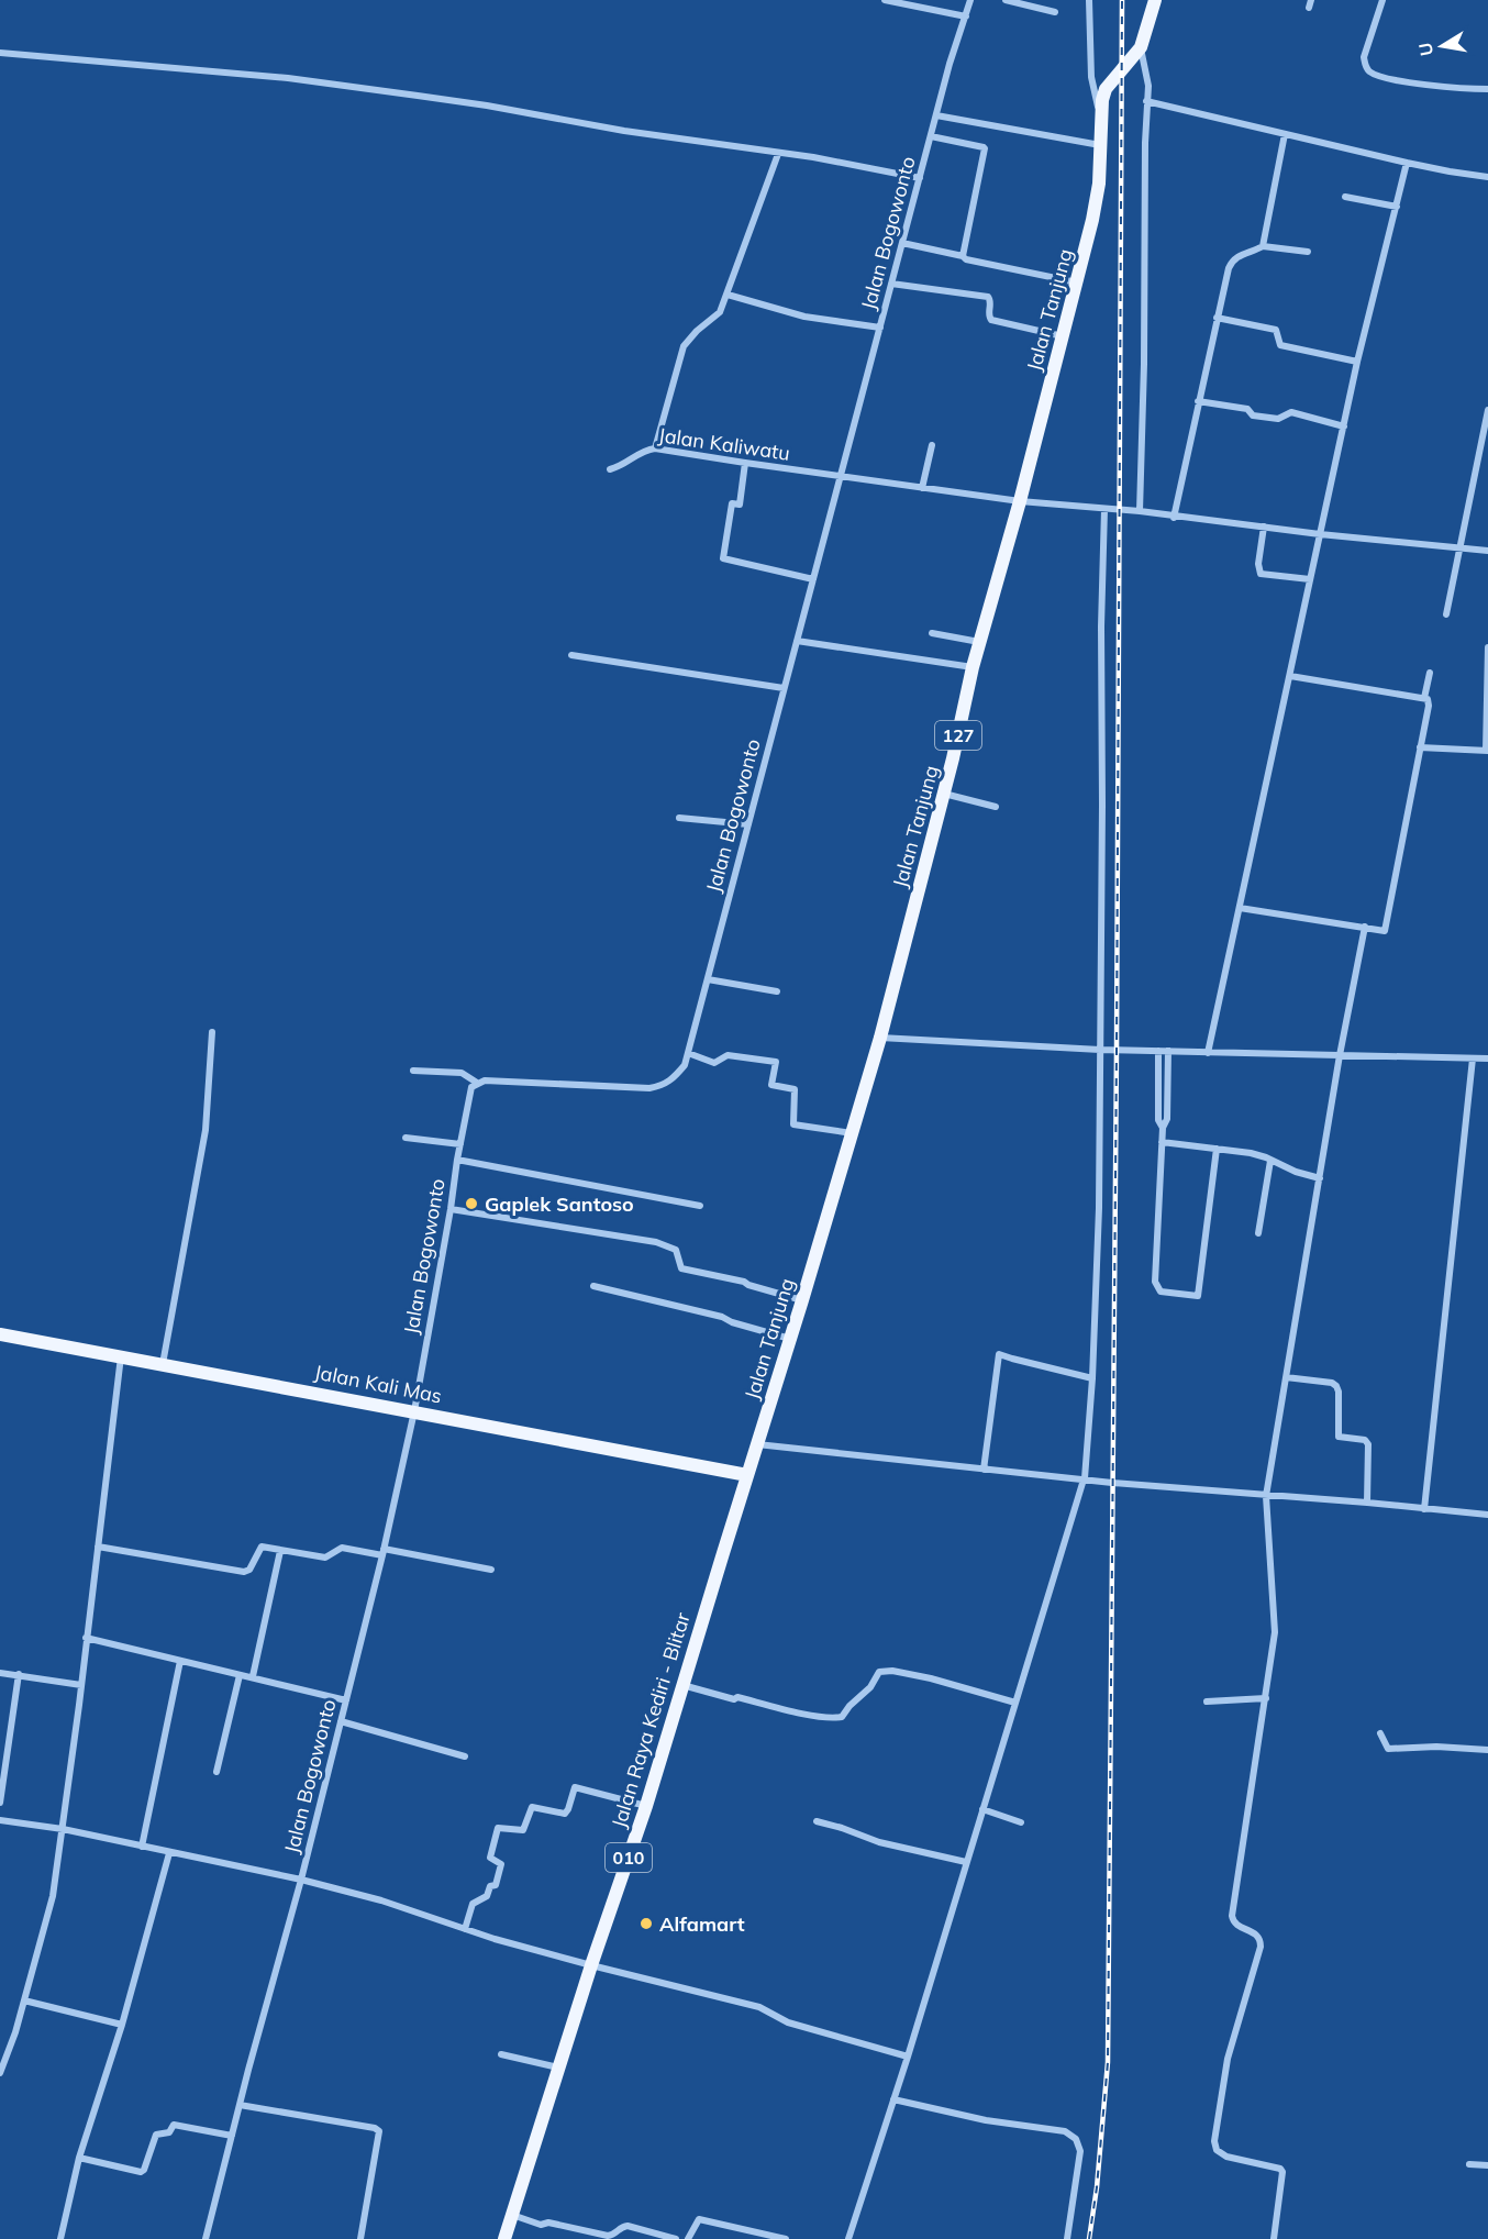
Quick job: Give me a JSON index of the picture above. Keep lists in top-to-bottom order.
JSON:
{
  "streets": {
    "main road": [
      "Jalan Tanjung",
      "127",
      "Jalan Kali Mas",
      "Jalan Raya Kediri - Blitar",
      "010"
    ],
    "street": ["Jalan Bogowonto", "Jalan Kaliwatu"]
  },
  "crossings": [
    ["Jalan Bogowonto", "Jalan Kaliwatu"],
    ["Jalan Bogowonto", "Jalan Kali Mas"],
    ["Jalan Tanjung", "Jalan Kali Mas"],
    ["Jalan Tanjung", "Jalan Raya Kediri - Blitar"],
    ["Jalan Kali Mas", "Jalan Raya Kediri - Blitar"]
  ],
  "places": ["Gaplek Santoso", "Alfamart"],
  "north": "left"
}
